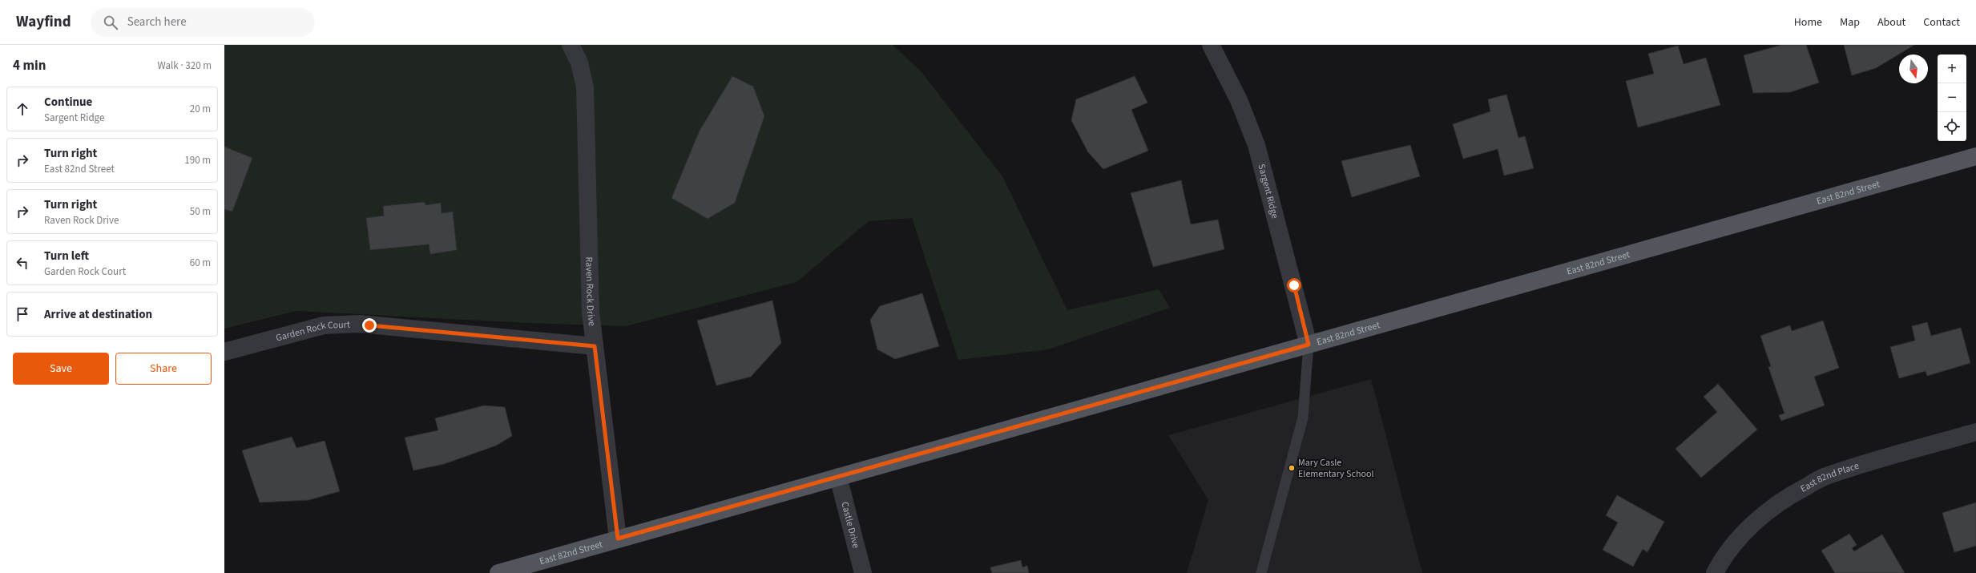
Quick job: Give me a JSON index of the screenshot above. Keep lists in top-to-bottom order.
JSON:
{
  "streets": {
    "main road": ["East 82nd Street"],
    "street": [
      "Sargent Ridge",
      "Raven Rock Drive",
      "Garden Rock Court",
      "East 82nd Place",
      "Castle Drive"
    ]
  },
  "crossings": [
    ["Sargent Ridge", "East 82nd Street"],
    ["East 82nd Street", "Raven Rock Drive"],
    ["East 82nd Street", "Castle Drive"],
    ["Raven Rock Drive", "Garden Rock Court"]
  ],
  "places": ["Mary Casle Elementary School"],
  "north": "bottom",
  "page": {
    "header": "Wayfind",
    "search": "Search here",
    "nav": [
      "Home",
      "Map",
      "About",
      "Contact"
    ],
    "heading": ["4 min", "Walk · 320 m"],
    "map_buttons": ["+", "−"],
    "list": [
      ["Continue", "Sargent Ridge", "20 m"],
      ["Turn right", "East 82nd Street", "190 m"],
      ["Turn right", "Raven Rock Drive", "50 m"],
      ["Turn left", "Garden Rock Court", "60 m"],
      "Arrive at destination"
    ],
    "buttons": ["Save", "Share"]
  }
}
